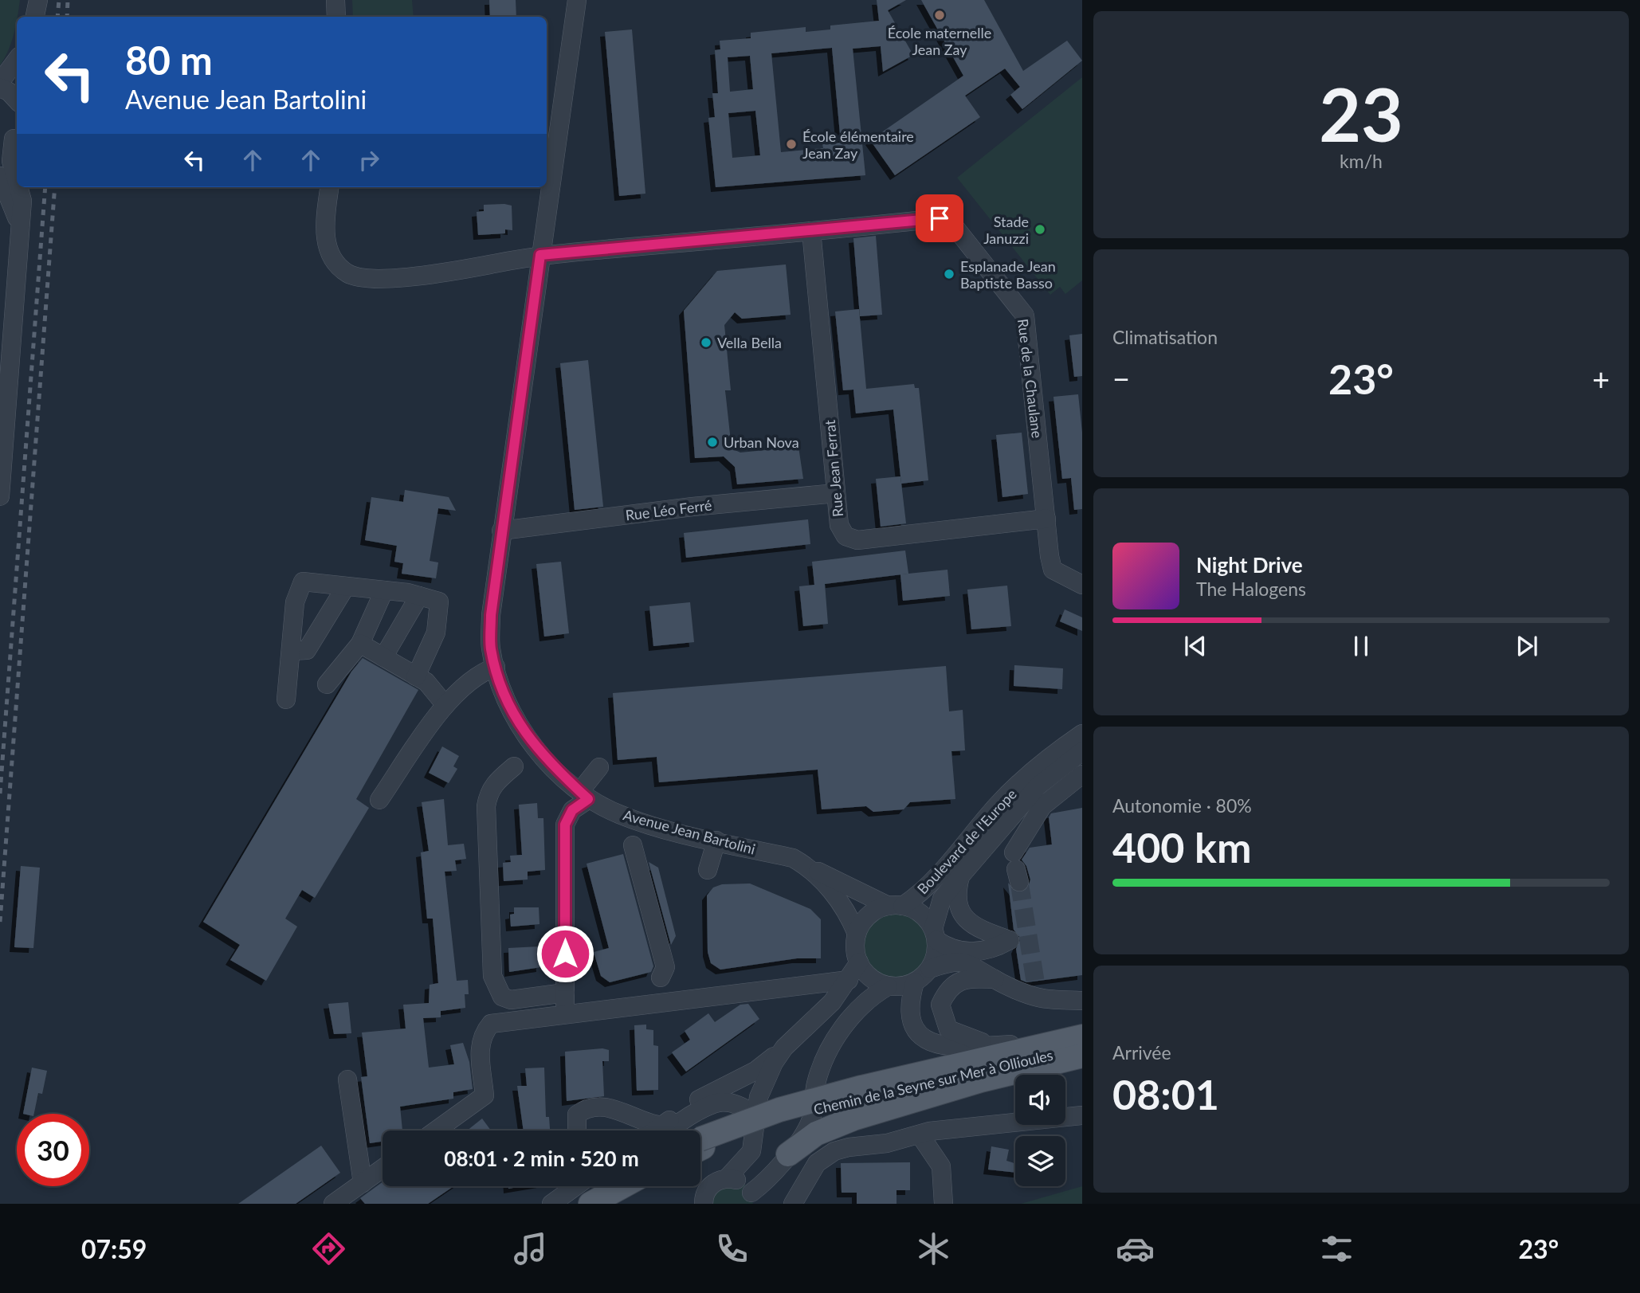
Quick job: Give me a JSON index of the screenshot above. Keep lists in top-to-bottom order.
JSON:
{
  "streets": {
    "main road": ["Chemin de la Seyne sur Mer à Ollioules"],
    "street": [
      "Rue de la Chaulane",
      "Rue Jean Ferrat",
      "Rue Léo Ferré",
      "Avenue Jean Bartolini",
      "Boulevard de l'Europe"
    ]
  },
  "crossings": [
    ["Rue de la Chaulane", "Rue Jean Ferrat"],
    ["Rue de la Chaulane", "Avenue Jean Bartolini"],
    ["Rue Jean Ferrat", "Rue Léo Ferré"],
    ["Rue Léo Ferré", "Avenue Jean Bartolini"],
    ["Avenue Jean Bartolini", "Boulevard de l'Europe"]
  ],
  "places": [
    "École maternelle Jean Zay",
    "École élémentaire Jean Zay",
    "Stade Januzzi",
    "Esplanade Jean Baptiste Basso",
    "Vella Bella",
    "Urban Nova"
  ],
  "page": {
    "tile": [
      ["23", "km/h"],
      "Climatisation",
      ["Autonomie · 80%", "400 km"],
      ["Arrivée", "08:01"]
    ],
    "turn": ["80 m", "Avenue Jean Bartolini"],
    "heat": ["−", "23°", "+"],
    "song": ["Night Drive", "The Halogens"],
    "limit": "30",
    "trip": "08:01 · 2 min · 520 m",
    "tabs": ["07:59", "23°"]
  }
}
